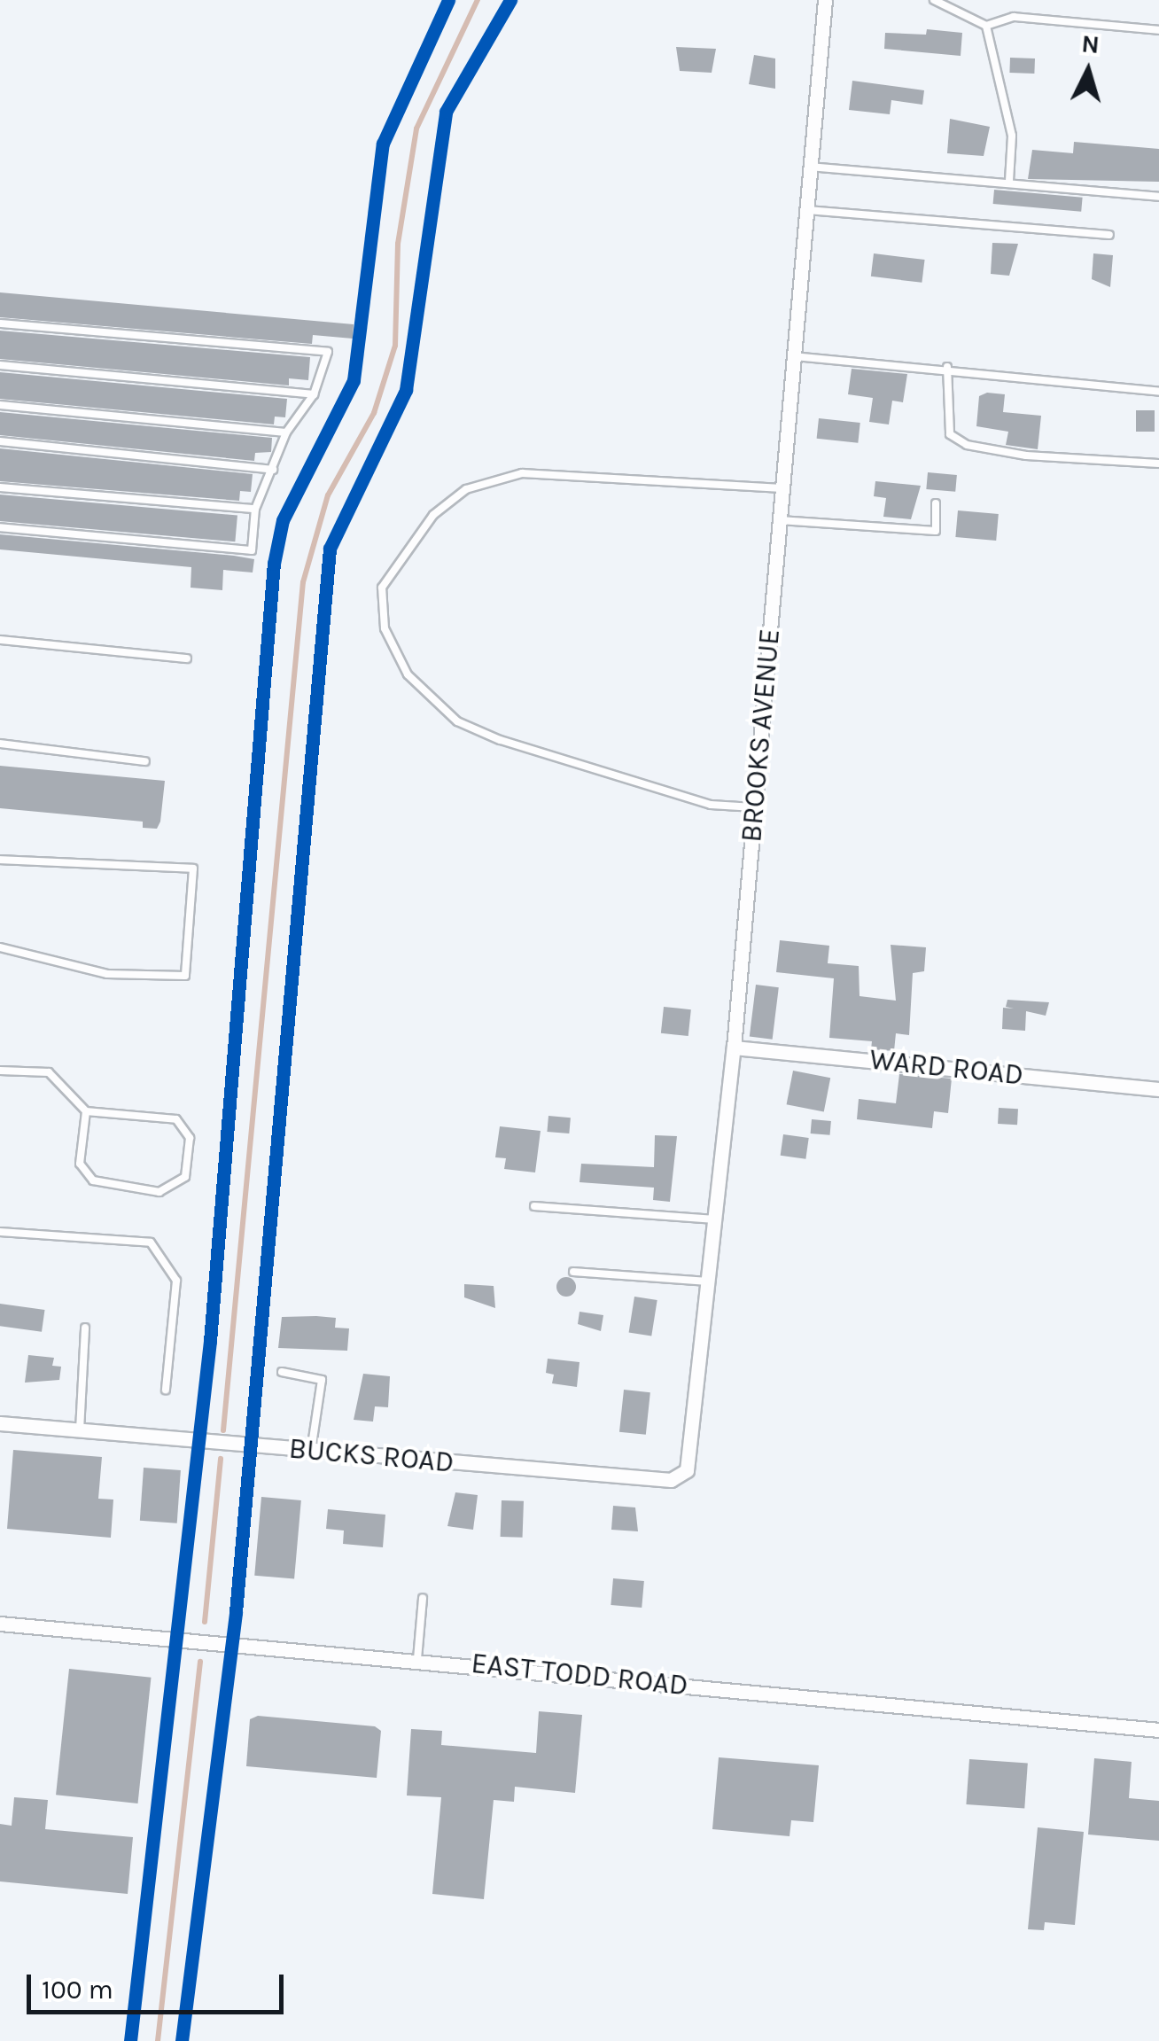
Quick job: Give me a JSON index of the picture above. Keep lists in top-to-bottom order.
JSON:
{
  "streets": {
    "street": [
      "BROOKS AVENUE",
      "WARD ROAD",
      "BUCKS ROAD",
      "EAST TODD ROAD"
    ]
  },
  "crossings": [
    ["BROOKS AVENUE", "WARD ROAD"],
    ["BROOKS AVENUE", "BUCKS ROAD"]
  ],
  "scale_bar": "100 m",
  "north": "top"
}
